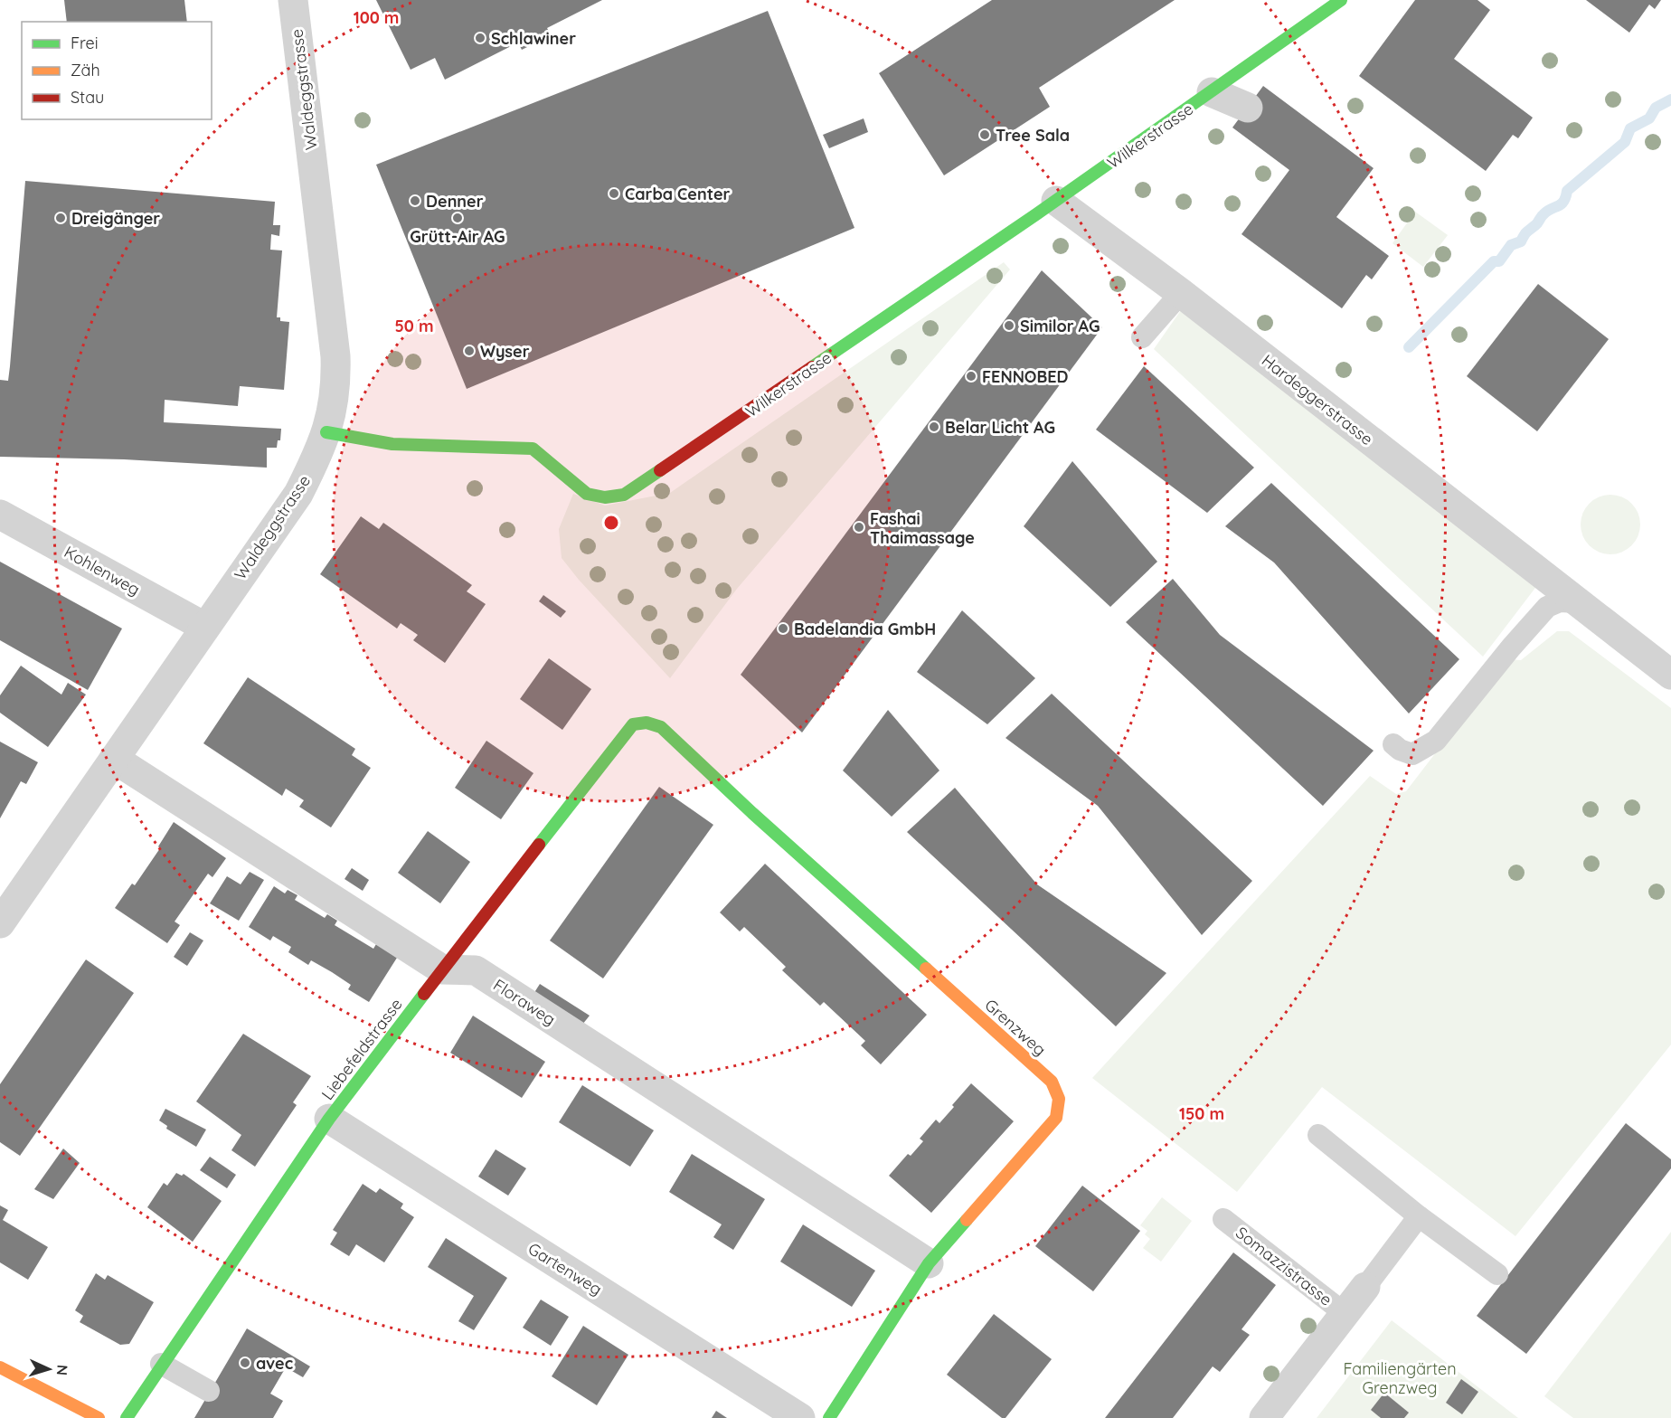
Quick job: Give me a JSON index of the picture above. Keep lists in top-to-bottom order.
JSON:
{
  "streets": {
    "street": [
      "Waldeggstrasse",
      "Wilkerstrasse",
      "Hardeggerstrasse",
      "Kohlenweg",
      "Floraweg",
      "Grenzweg",
      "Liebefeldstrasse",
      "Somazzistrasse",
      "Gartenweg"
    ]
  },
  "crossings": [
    ["Waldeggstrasse", "Wilkerstrasse"],
    ["Waldeggstrasse", "Kohlenweg"],
    ["Wilkerstrasse", "Hardeggerstrasse"],
    ["Floraweg", "Grenzweg"],
    ["Floraweg", "Liebefeldstrasse"],
    ["Grenzweg", "Liebefeldstrasse"],
    ["Liebefeldstrasse", "Gartenweg"]
  ],
  "parks": ["Familiengärten Grenzweg"],
  "places": [
    "Schlawiner",
    "Tree Sala",
    "Carba Center",
    "Denner",
    "Dreigänger",
    "Grütt-Air AG",
    "Similor AG",
    "Wyser",
    "FENNOBED",
    "Belar Licht AG",
    "Fashai Thaimassage",
    "Badelandia GmbH",
    "avec"
  ],
  "legend": ["Frei", "Zäh", "Stau"],
  "north": "right",
  "rings": ["100 m", "50 m", "150 m"]
}
